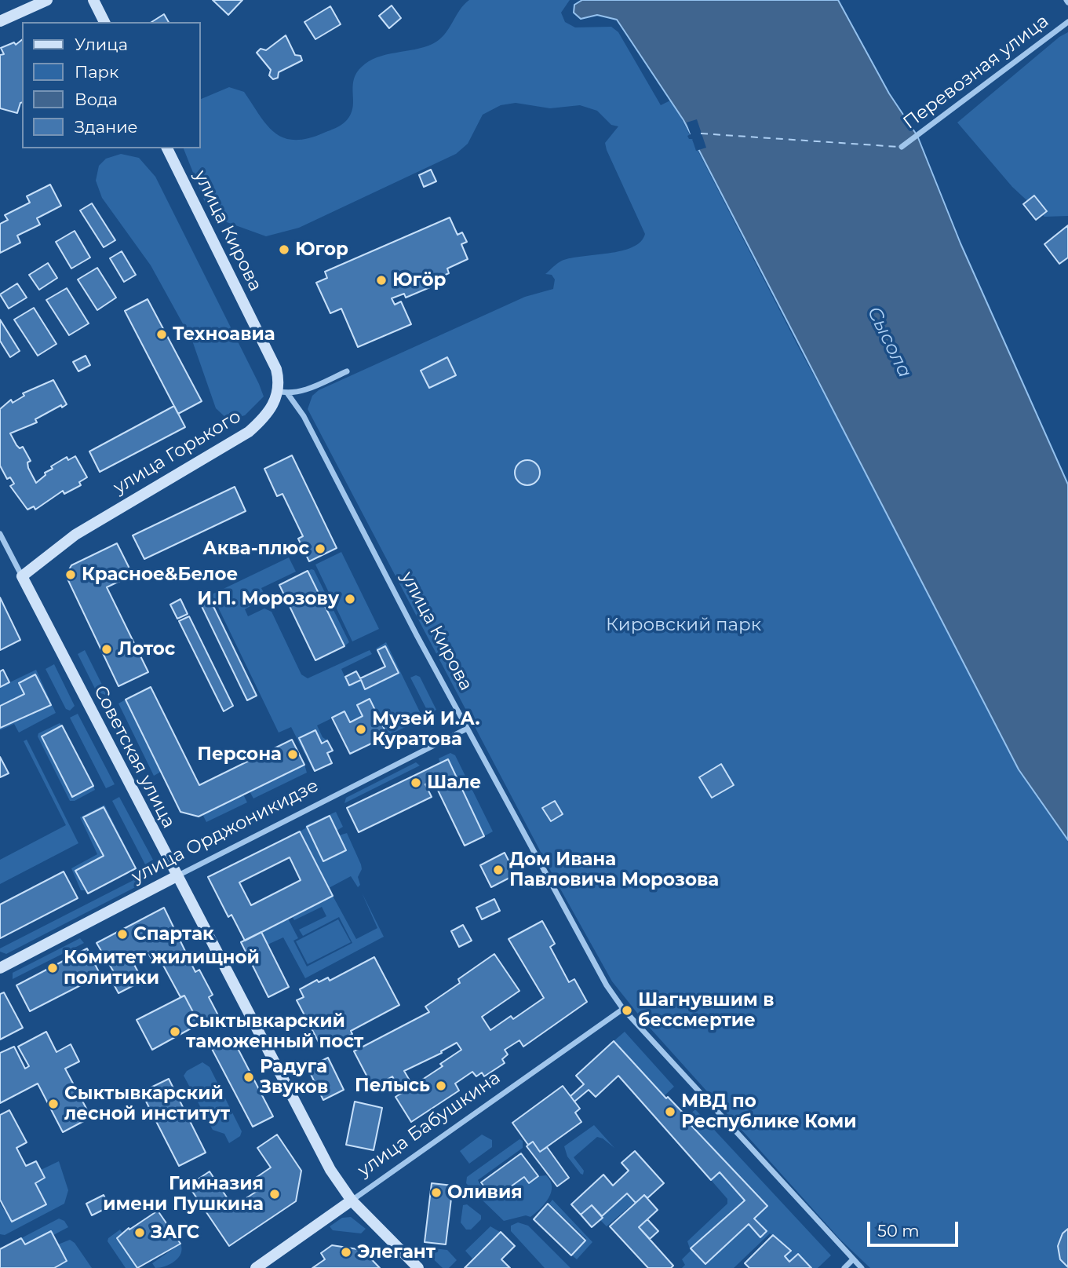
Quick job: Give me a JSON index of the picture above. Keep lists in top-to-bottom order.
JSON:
{
  "streets": {
    "street": [
      "Перевозная улица",
      "улица Кирова",
      "улица Горького",
      "Советская улица",
      "улица Орджоникидзе",
      "улица Бабушкина"
    ]
  },
  "crossings": [
    ["улица Кирова", "улица Горького"],
    ["улица Кирова", "улица Орджоникидзе"],
    ["улица Кирова", "улица Бабушкина"],
    ["улица Горького", "Советская улица"],
    ["Советская улица", "улица Орджоникидзе"],
    ["Советская улица", "улица Бабушкина"]
  ],
  "water": ["Сысола"],
  "parks": ["Кировский парк"],
  "places": [
    "Югор",
    "Югöр",
    "Техноавиа",
    "Аква-плюс",
    "Красное&Белое",
    "И.П. Морозову",
    "Лотос",
    "Музей И.А. Куратова",
    "Персона",
    "Шале",
    "Дом Ивана Павловича Морозова",
    "Спартак",
    "Комитет жилищной политики",
    "Шагнувшим в бессмертие",
    "Сыктывкарский таможенный пост",
    "Радуга Звуков",
    "Пелысь",
    "Сыктывкарский лесной институт",
    "МВД по Республике Коми",
    "Оливия",
    "Гимназия имени Пушкина",
    "ЗАГС",
    "Элегант"
  ],
  "legend": [
    "Улица",
    "Парк",
    "Вода",
    "Здание"
  ],
  "scale_bar": "50 m"
}
